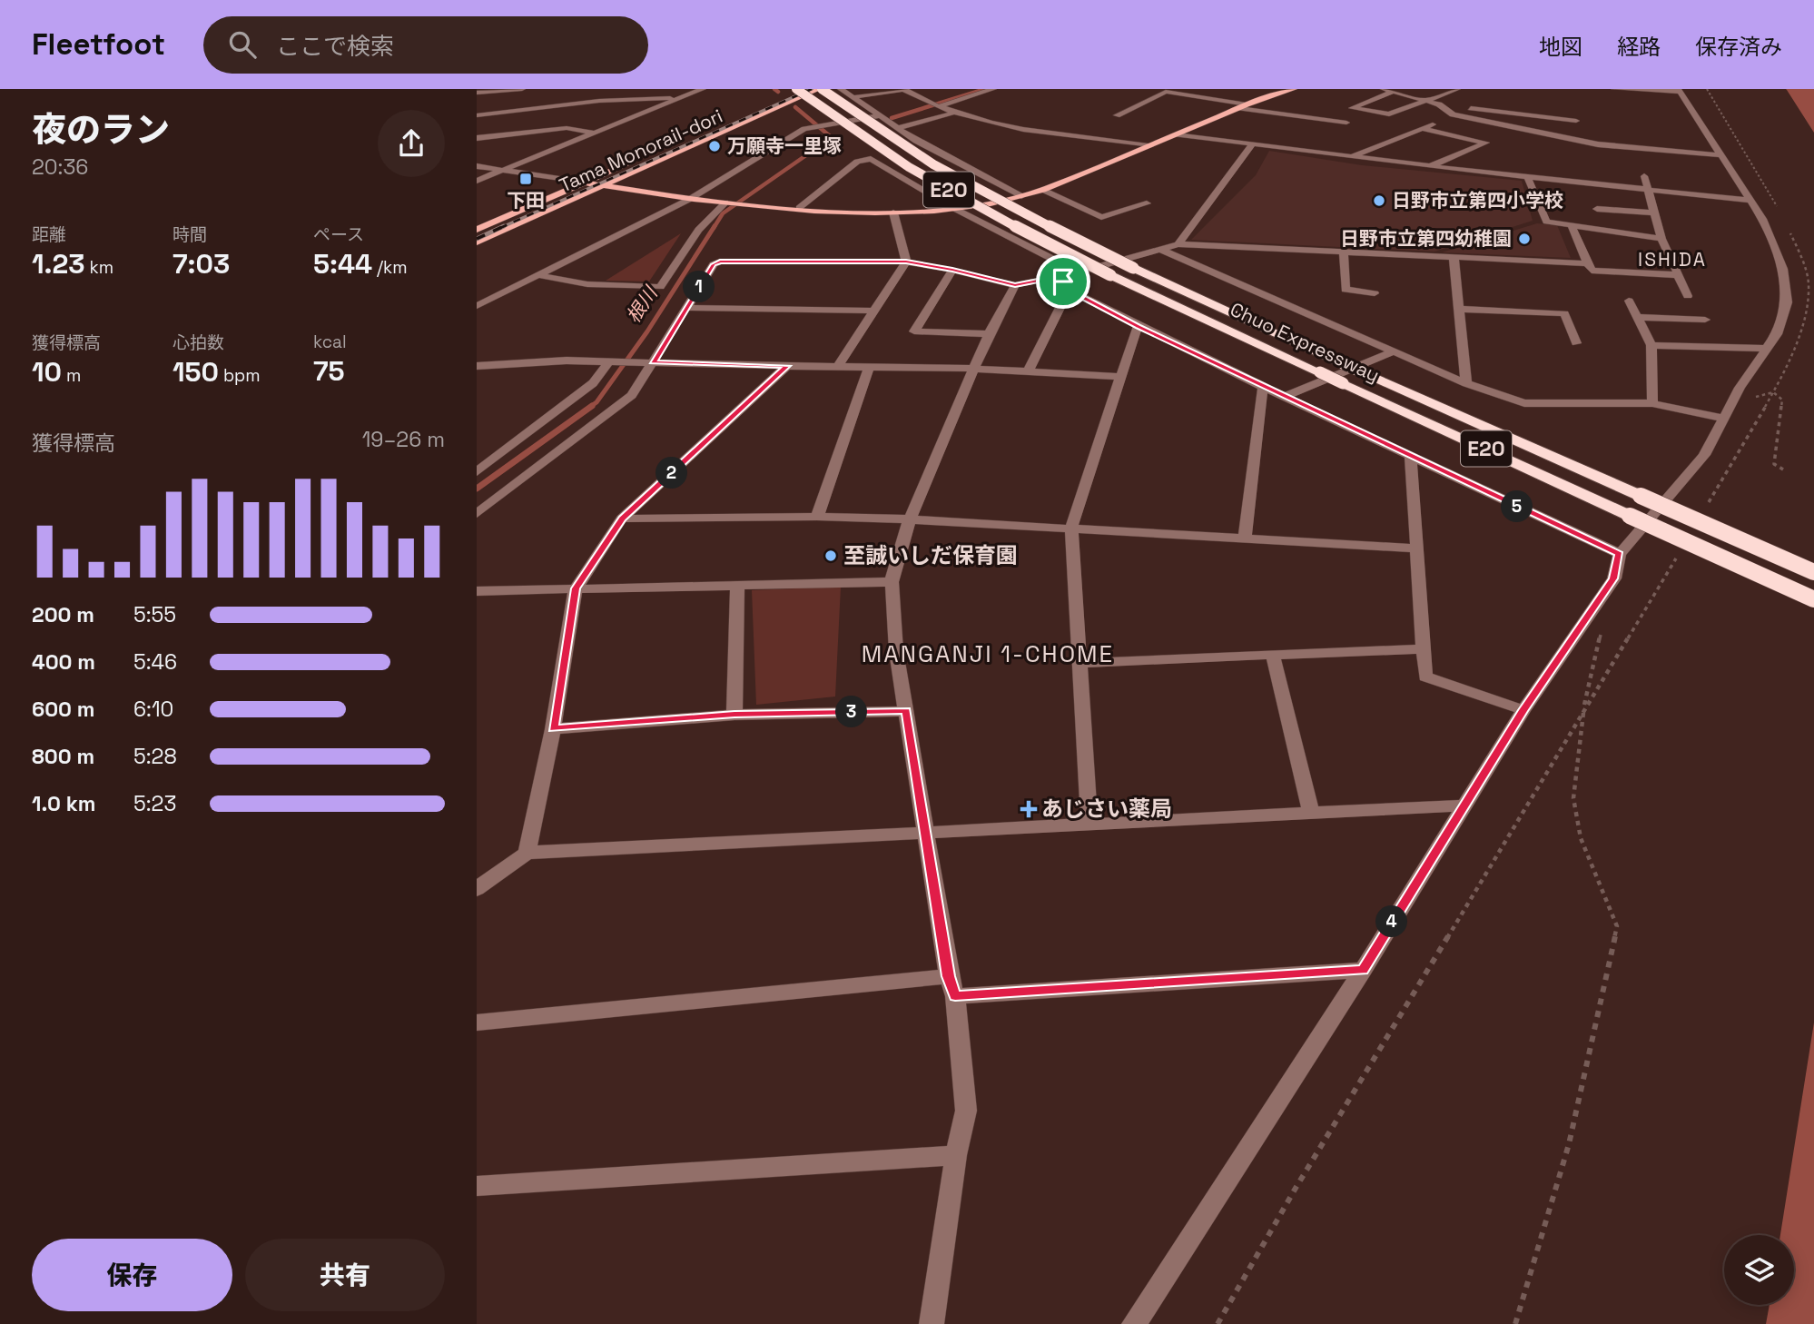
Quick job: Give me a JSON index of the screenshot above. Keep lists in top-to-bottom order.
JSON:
{
  "streets": {
    "highway": ["E20", "Chuo Expressway"],
    "main road": ["Tama Monorail-dori"]
  },
  "crossings": [
    ["Tama Monorail-dori", "Chuo Expressway"]
  ],
  "districts": ["ISHIDA", "MANGANJI 1-CHOME"],
  "water": ["根川"],
  "places": {
    "other": [
      "万願寺一里塚",
      "日野市立第四小学校",
      "日野市立第四幼稚園",
      "至誠いしだ保育園"
    ],
    "transit": ["下田"],
    "health": ["あじさい薬局"]
  },
  "page": {
    "header": "Fleetfoot",
    "search": "ここで検索",
    "nav": ["地図", "経路", "保存済み"],
    "heading": ["夜のラン", "20:36"],
    "stats": [
      ["距離", "1.23 km"],
      ["時間", "7:03"],
      ["ペース", "5:44 /km"],
      ["獲得標高", "10 m"],
      ["心拍数", "150 bpm"],
      ["kcal", "75"]
    ],
    "pins": [
      "1",
      "2",
      "5",
      "3",
      "4"
    ],
    "chart": ["獲得標高", "19–26 m"],
    "list": [
      {
        "name": "200 m",
        "note": "5:55"
      },
      {
        "name": "400 m",
        "note": "5:46"
      },
      {
        "name": "600 m",
        "note": "6:10"
      },
      {
        "name": "800 m",
        "note": "5:28"
      },
      {
        "name": "1.0 km",
        "note": "5:23"
      }
    ],
    "buttons": ["保存", "共有"]
  }
}
